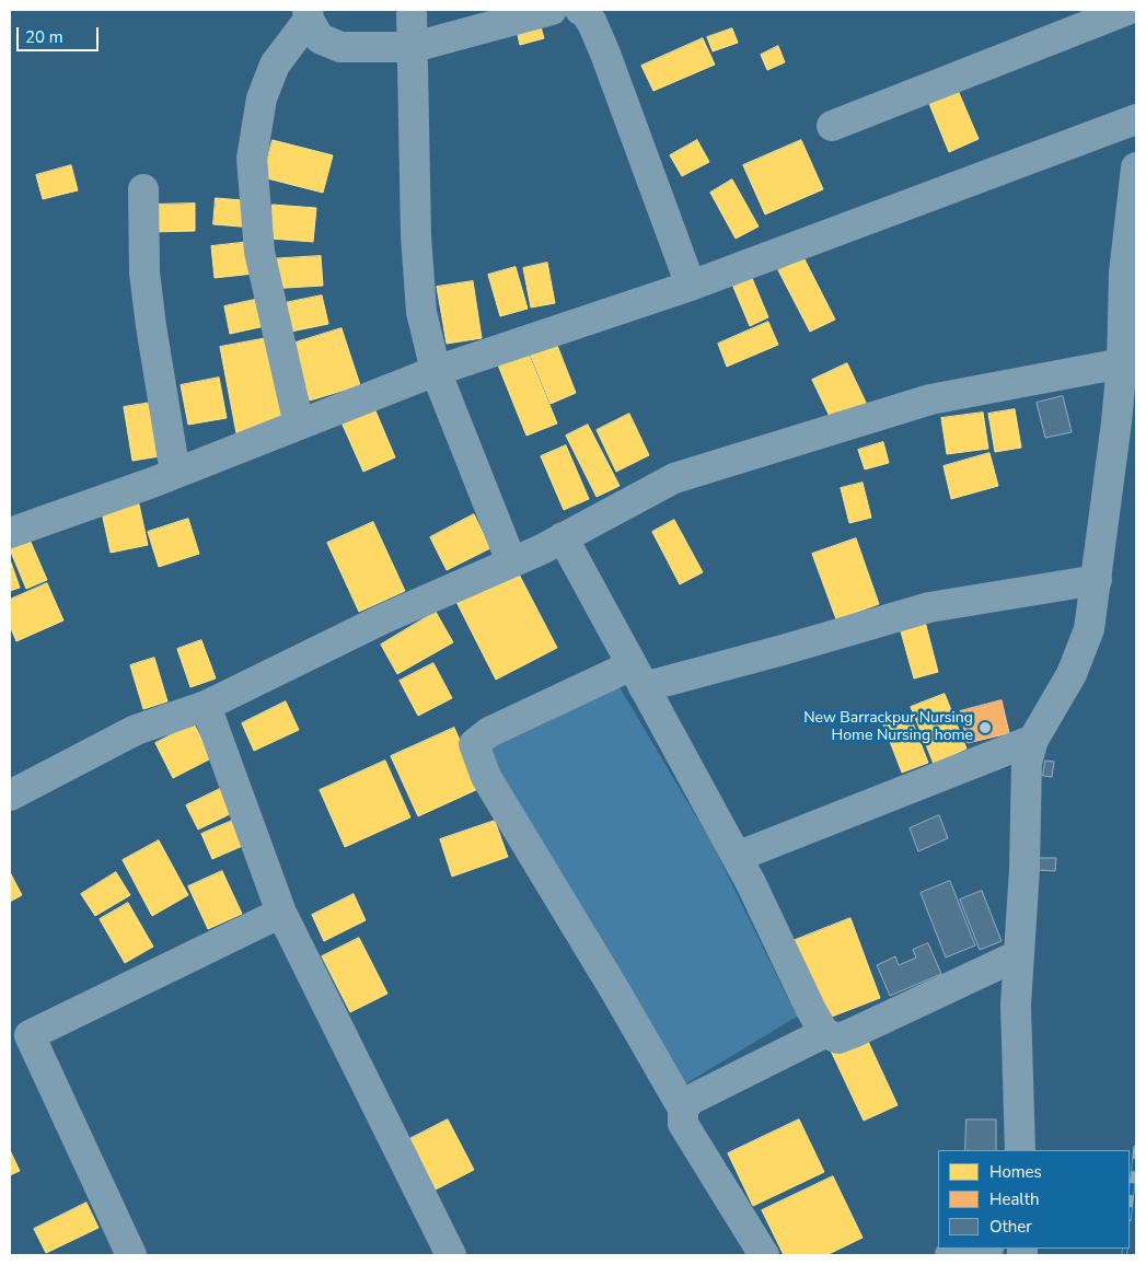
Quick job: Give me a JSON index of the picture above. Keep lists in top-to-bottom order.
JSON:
{
  "places": ["New Barrackpur Nursing Home Nursing home"],
  "legend": ["Homes", "Health", "Other"],
  "scale_bar": "20 m"
}
